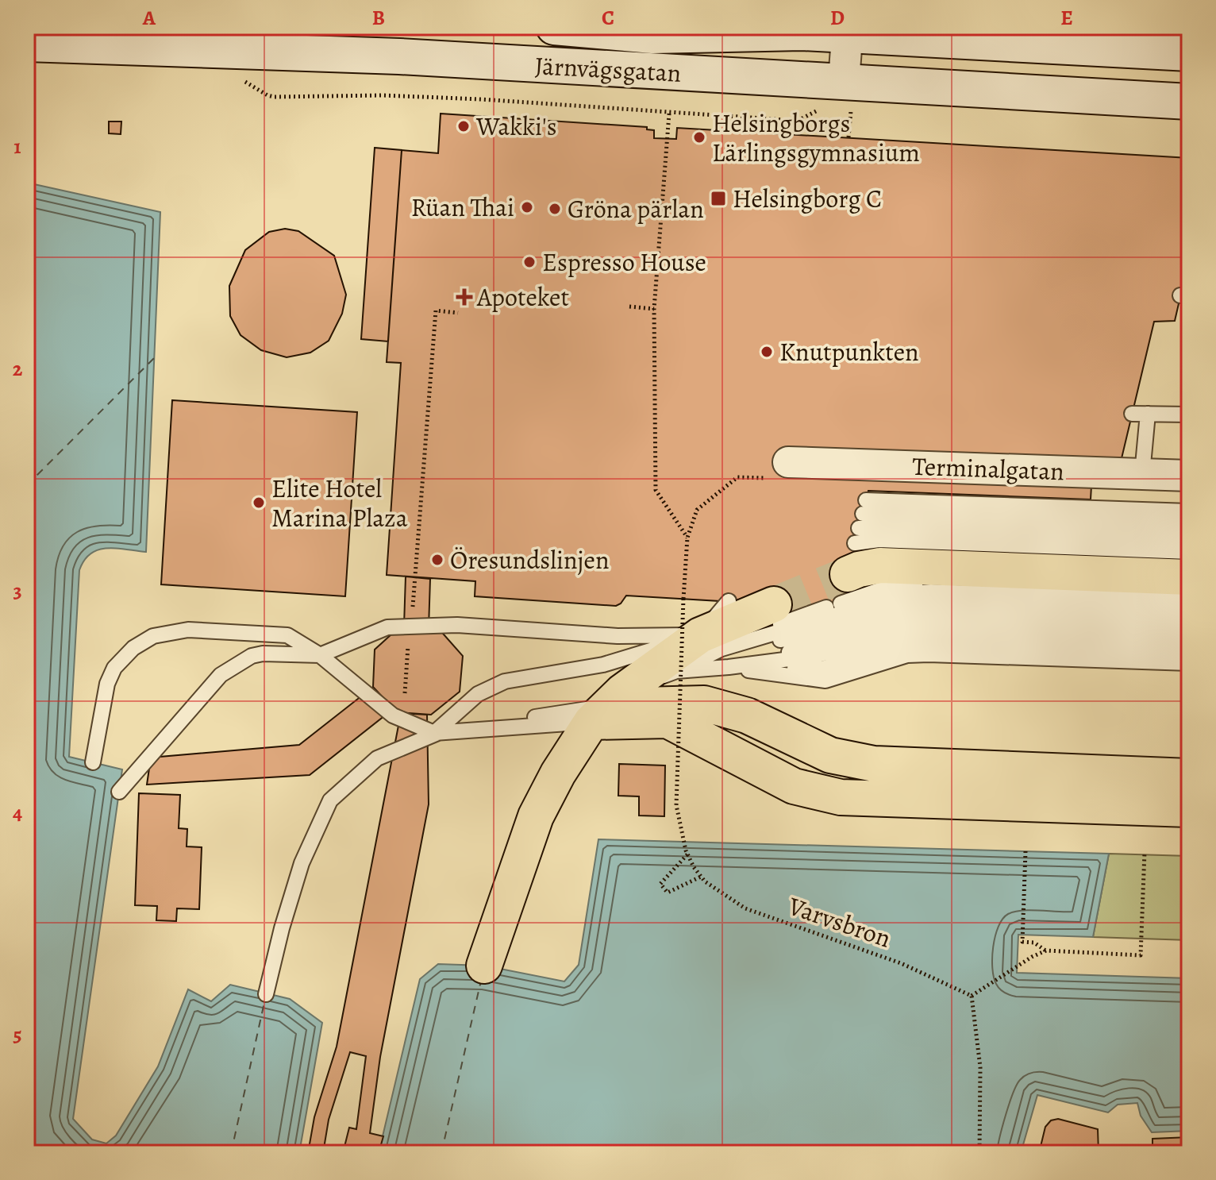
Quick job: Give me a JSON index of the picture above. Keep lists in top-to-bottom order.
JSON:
{
  "streets": {
    "main road": ["Järnvägsgatan"],
    "street": ["Terminalgatan"],
    "path": ["Varvsbron"]
  },
  "places": {
    "other": [
      "Wakki's",
      "Helsingborgs Lärlingsgymnasium",
      "Rüan Thai",
      "Gröna pärlan",
      "Espresso House",
      "Knutpunkten",
      "Elite Hotel Marina Plaza",
      "Öresundslinjen"
    ],
    "transit": ["Helsingborg C"],
    "health": ["Apoteket"]
  },
  "grid": {
    "columns": [
      "A",
      "B",
      "C",
      "D",
      "E"
    ],
    "rows": [
      "1",
      "2",
      "3",
      "4",
      "5"
    ]
  }
}
